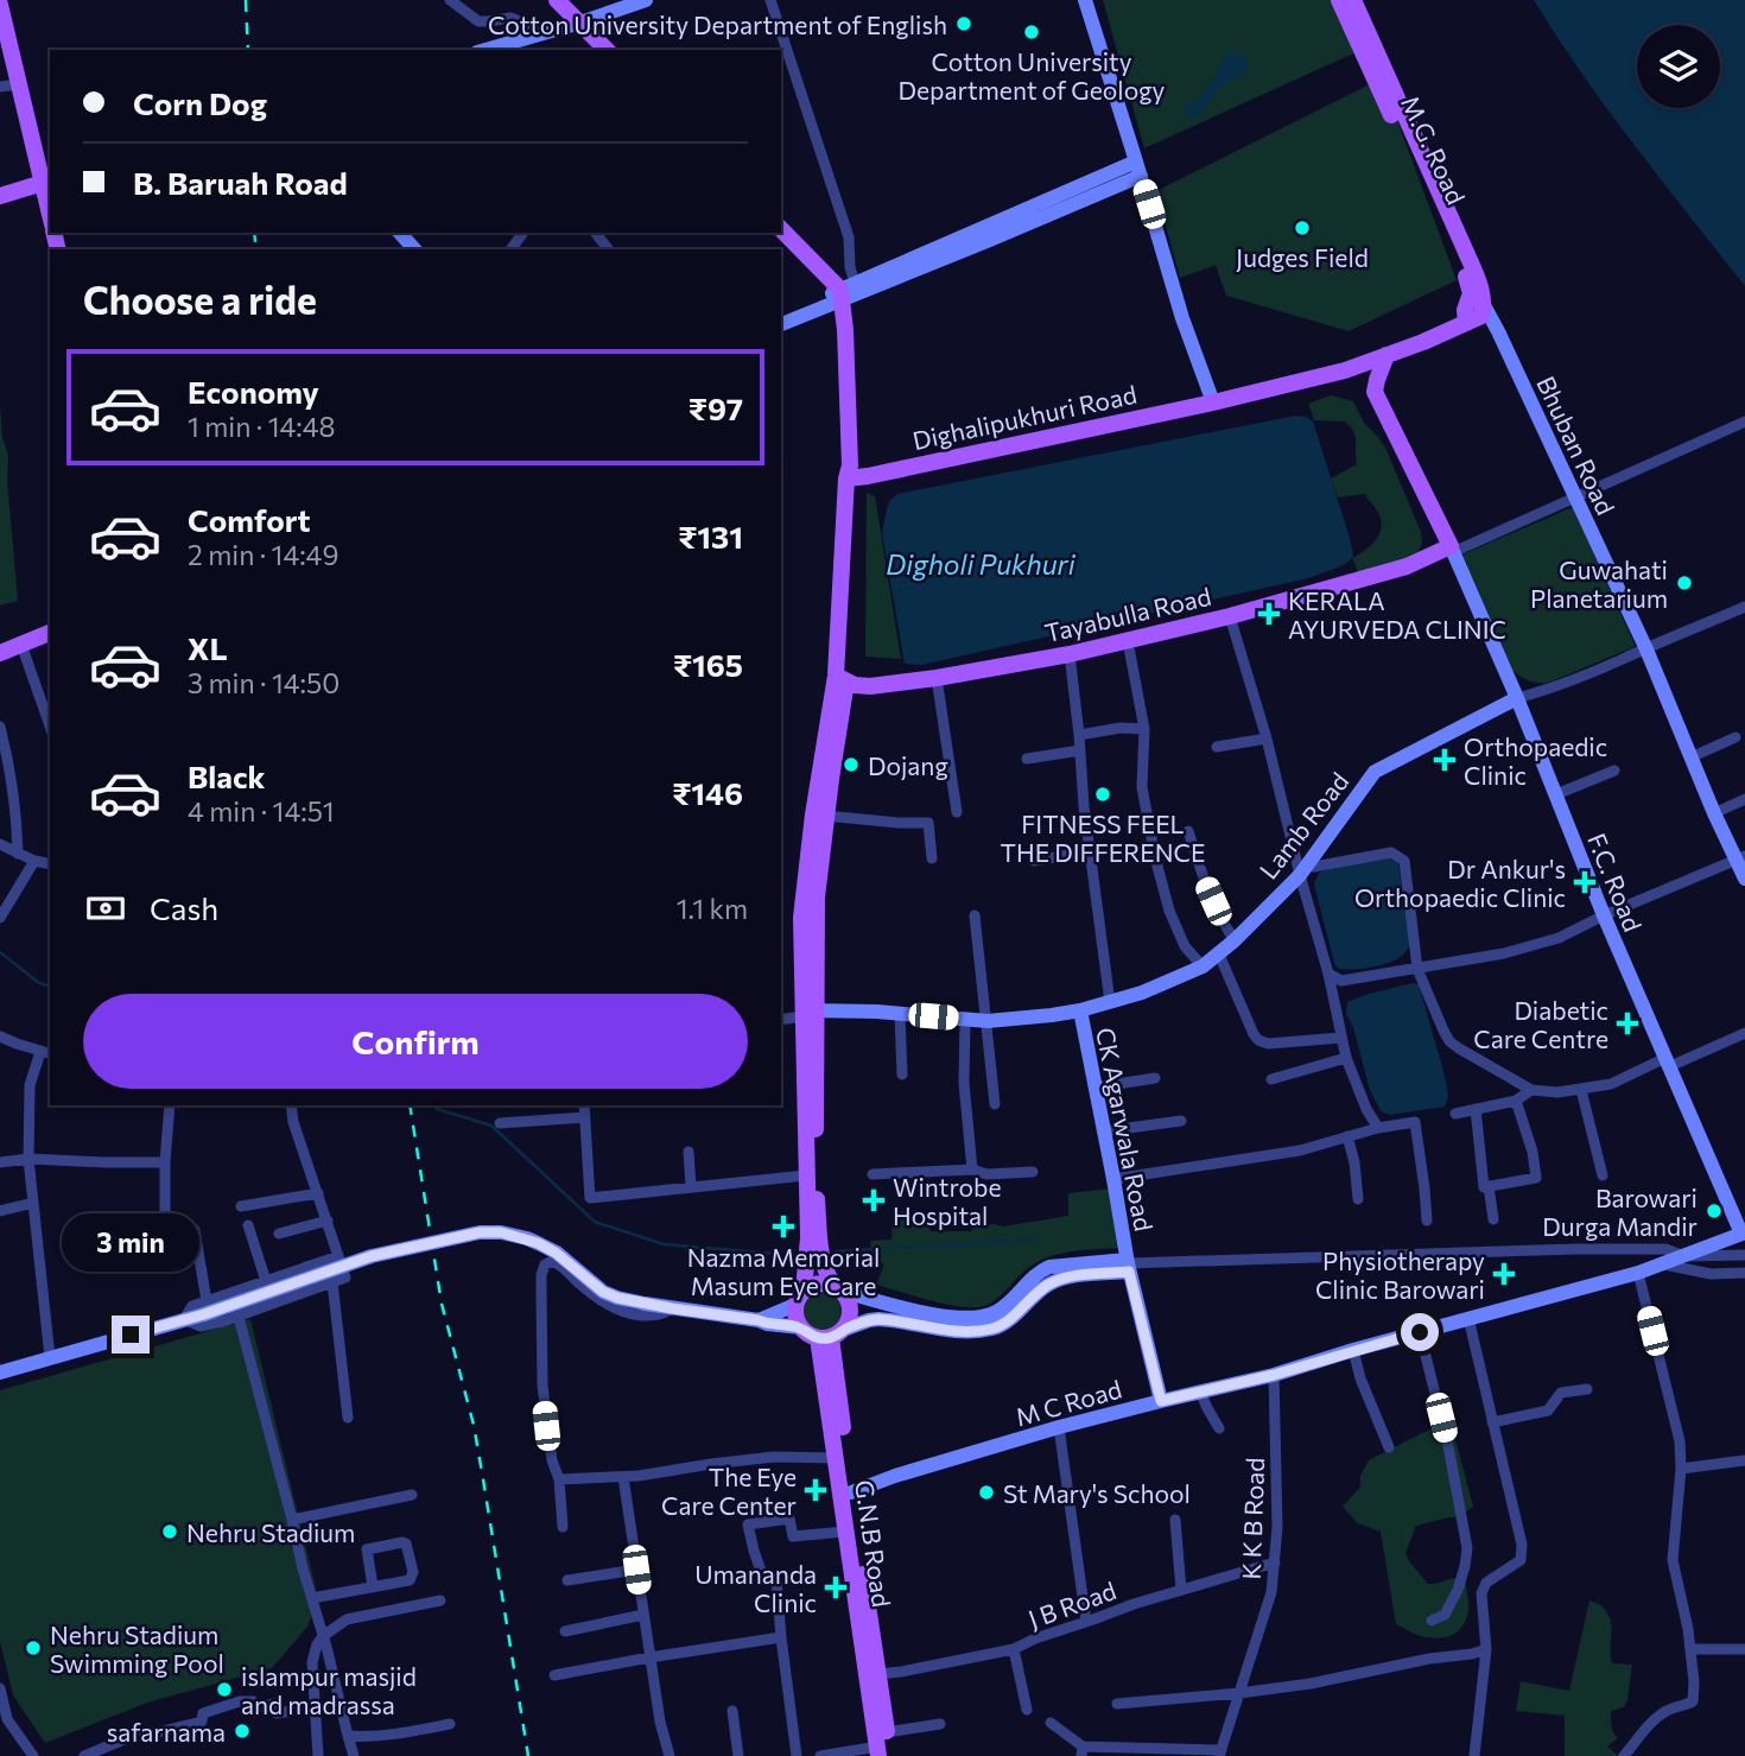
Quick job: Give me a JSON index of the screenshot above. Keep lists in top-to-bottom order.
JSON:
{
  "streets": {
    "main road": [
      "M.G. Road",
      "Dighalipukhuri Road",
      "Tayabulla Road",
      "G.N.B Road"
    ],
    "street": [
      "Bhuban Road",
      "Lamb Road",
      "F.C. Road",
      "CK Agarwala Road",
      "M C Road",
      "K K B Road",
      "J B Road"
    ]
  },
  "crossings": [
    ["M.G. Road", "Dighalipukhuri Road"],
    ["Bhuban Road", "Lamb Road"],
    ["Tayabulla Road", "F.C. Road"],
    ["Lamb Road", "F.C. Road"],
    ["Lamb Road", "CK Agarwala Road"],
    ["CK Agarwala Road", "M C Road"],
    ["M C Road", "K K B Road"],
    ["M C Road", "G.N.B Road"],
    ["K K B Road", "J B Road"],
    ["G.N.B Road", "J B Road"]
  ],
  "water": ["Digholi Pukhuri"],
  "places": {
    "other": [
      "Cotton University Department of English",
      "Cotton University Department of Geology",
      "Judges Field",
      "Guwahati Planetarium",
      "Dojang",
      "FITNESS FEEL THE DIFFERENCE",
      "Barowari Durga Mandir",
      "St Mary's School",
      "Nehru Stadium",
      "Nehru Stadium Swimming Pool",
      "islampur masjid and madrassa",
      "safarnama"
    ],
    "health": [
      "KERALA AYURVEDA CLINIC",
      "Orthopaedic Clinic",
      "Dr Ankur's Orthopaedic Clinic",
      "Diabetic Care Centre",
      "Wintrobe Hospital",
      "Nazma Memorial Masum Eye Care",
      "Physiotherapy Clinic Barowari",
      "The Eye Care Center",
      "Umananda Clinic"
    ]
  },
  "page": {
    "banner": ["Corn Dog", "B. Baruah Road"],
    "heading": "Choose a ride",
    "list": [
      {
        "name": "Economy",
        "note": "1 min · 14:48",
        "value": "₹97"
      },
      {
        "name": "Comfort",
        "note": "2 min · 14:49",
        "value": "₹131"
      },
      {
        "name": "XL",
        "note": "3 min · 14:50",
        "value": "₹165"
      },
      {
        "name": "Black",
        "note": "4 min · 14:51",
        "value": "₹146"
      }
    ],
    "pay": ["Cash", "1.1 km"],
    "buttons": "Confirm",
    "bubble": "3 min"
  }
}
